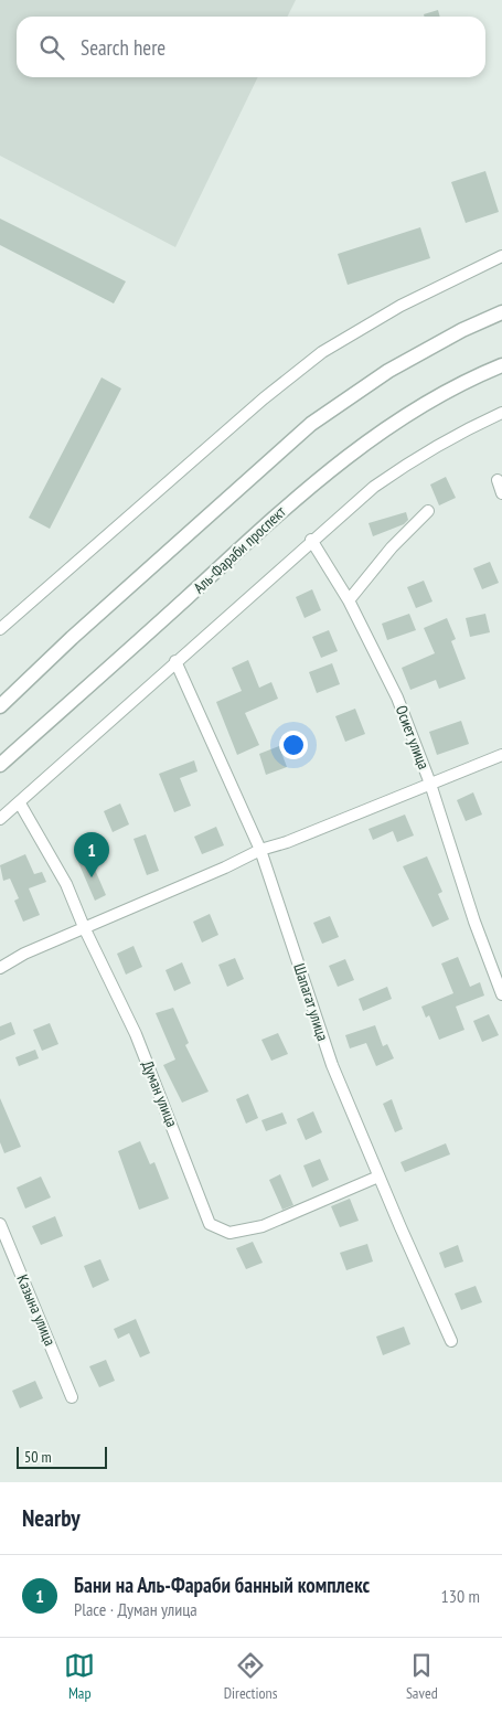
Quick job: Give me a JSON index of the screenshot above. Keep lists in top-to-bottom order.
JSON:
{
  "streets": {
    "street": [
      "Аль-Фараби проспект",
      "Осиет улица",
      "Шапагат улица",
      "Думан улица",
      "Казына улица"
    ]
  },
  "crossings": [
    ["Шапагат улица", "Думан улица"]
  ],
  "scale_bar": "50 m",
  "page": {
    "search": "Search here",
    "pins": "1",
    "scale": "50 m",
    "heading": "Nearby",
    "list": [
      {
        "mark": "1",
        "name": "Бани на Аль-Фараби банный комплекс",
        "note": "Place · Думан улица",
        "value": "130 m"
      }
    ],
    "nav": ["Map", "Directions", "Saved"]
  }
}
